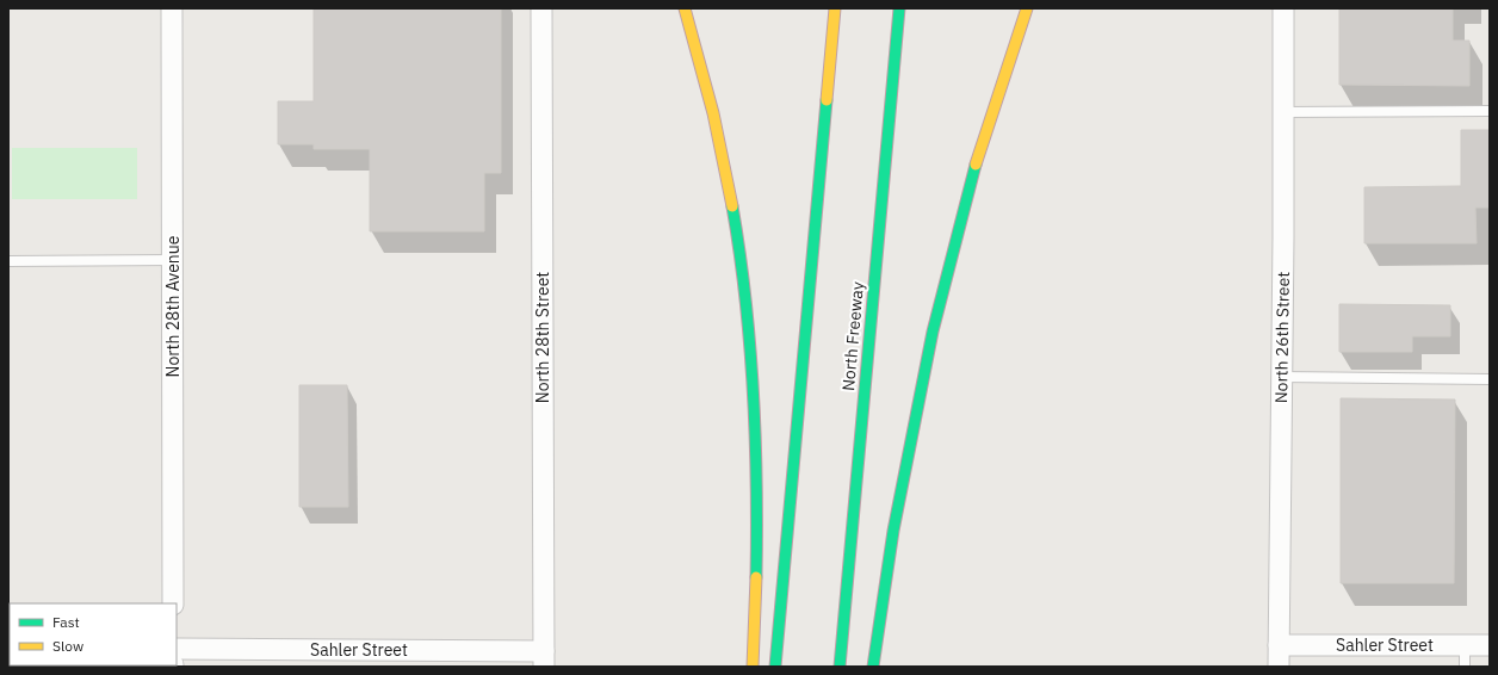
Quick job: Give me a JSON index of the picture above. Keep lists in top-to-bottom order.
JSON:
{
  "streets": {
    "highway": ["North Freeway"],
    "street": [
      "North 28th Avenue",
      "North 28th Street",
      "North 26th Street",
      "Sahler Street"
    ]
  },
  "crossings": [
    ["North 28th Street", "Sahler Street"],
    ["North 26th Street", "Sahler Street"]
  ],
  "legend": ["Fast", "Slow"]
}
